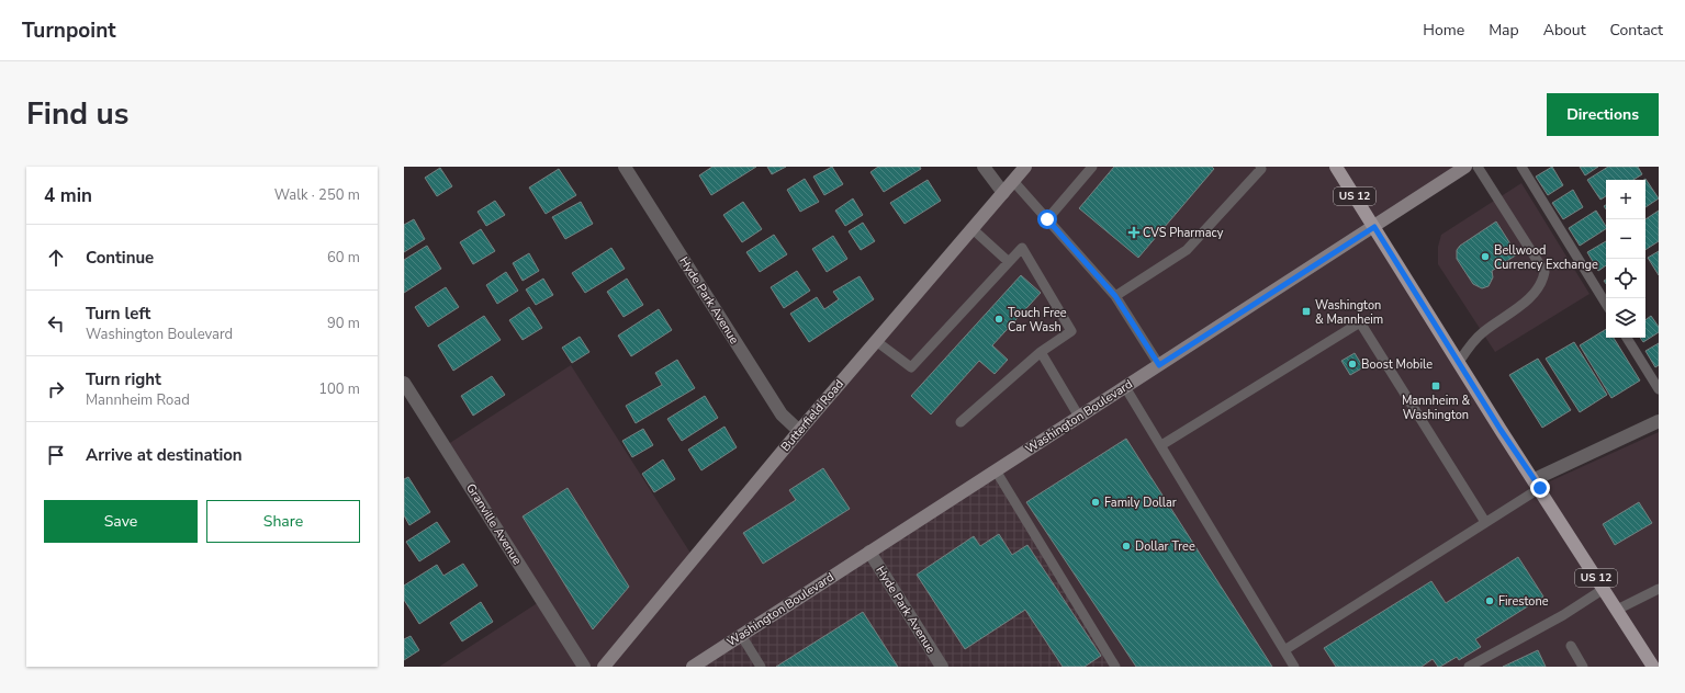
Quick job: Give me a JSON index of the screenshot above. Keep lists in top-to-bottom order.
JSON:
{
  "streets": {
    "main road": ["US 12", "Butterfield Road", "Washington Boulevard"],
    "street": ["Hyde Park Avenue", "Granville Avenue"]
  },
  "crossings": [
    ["US 12", "Washington Boulevard"],
    ["Hyde Park Avenue", "Butterfield Road"],
    ["Hyde Park Avenue", "Washington Boulevard"]
  ],
  "places": {
    "health": ["CVS Pharmacy"],
    "other": [
      "Bellwood Currency Exchange",
      "Touch Free Car Wash",
      "Boost Mobile",
      "Family Dollar",
      "Dollar Tree",
      "Firestone"
    ],
    "transit": ["Washington & Mannheim", "Mannheim & Washington"]
  },
  "page": {
    "header": "Turnpoint",
    "nav": [
      "Home",
      "Map",
      "About",
      "Contact"
    ],
    "title": "Find us",
    "buttons": [
      "Directions",
      ["Save", "Share"]
    ],
    "heading": ["4 min", "Walk · 250 m"],
    "map_buttons": ["+", "−"],
    "list": [
      ["Continue", "60 m"],
      ["Turn left", "Washington Boulevard", "90 m"],
      ["Turn right", "Mannheim Road", "100 m"],
      "Arrive at destination"
    ]
  }
}
